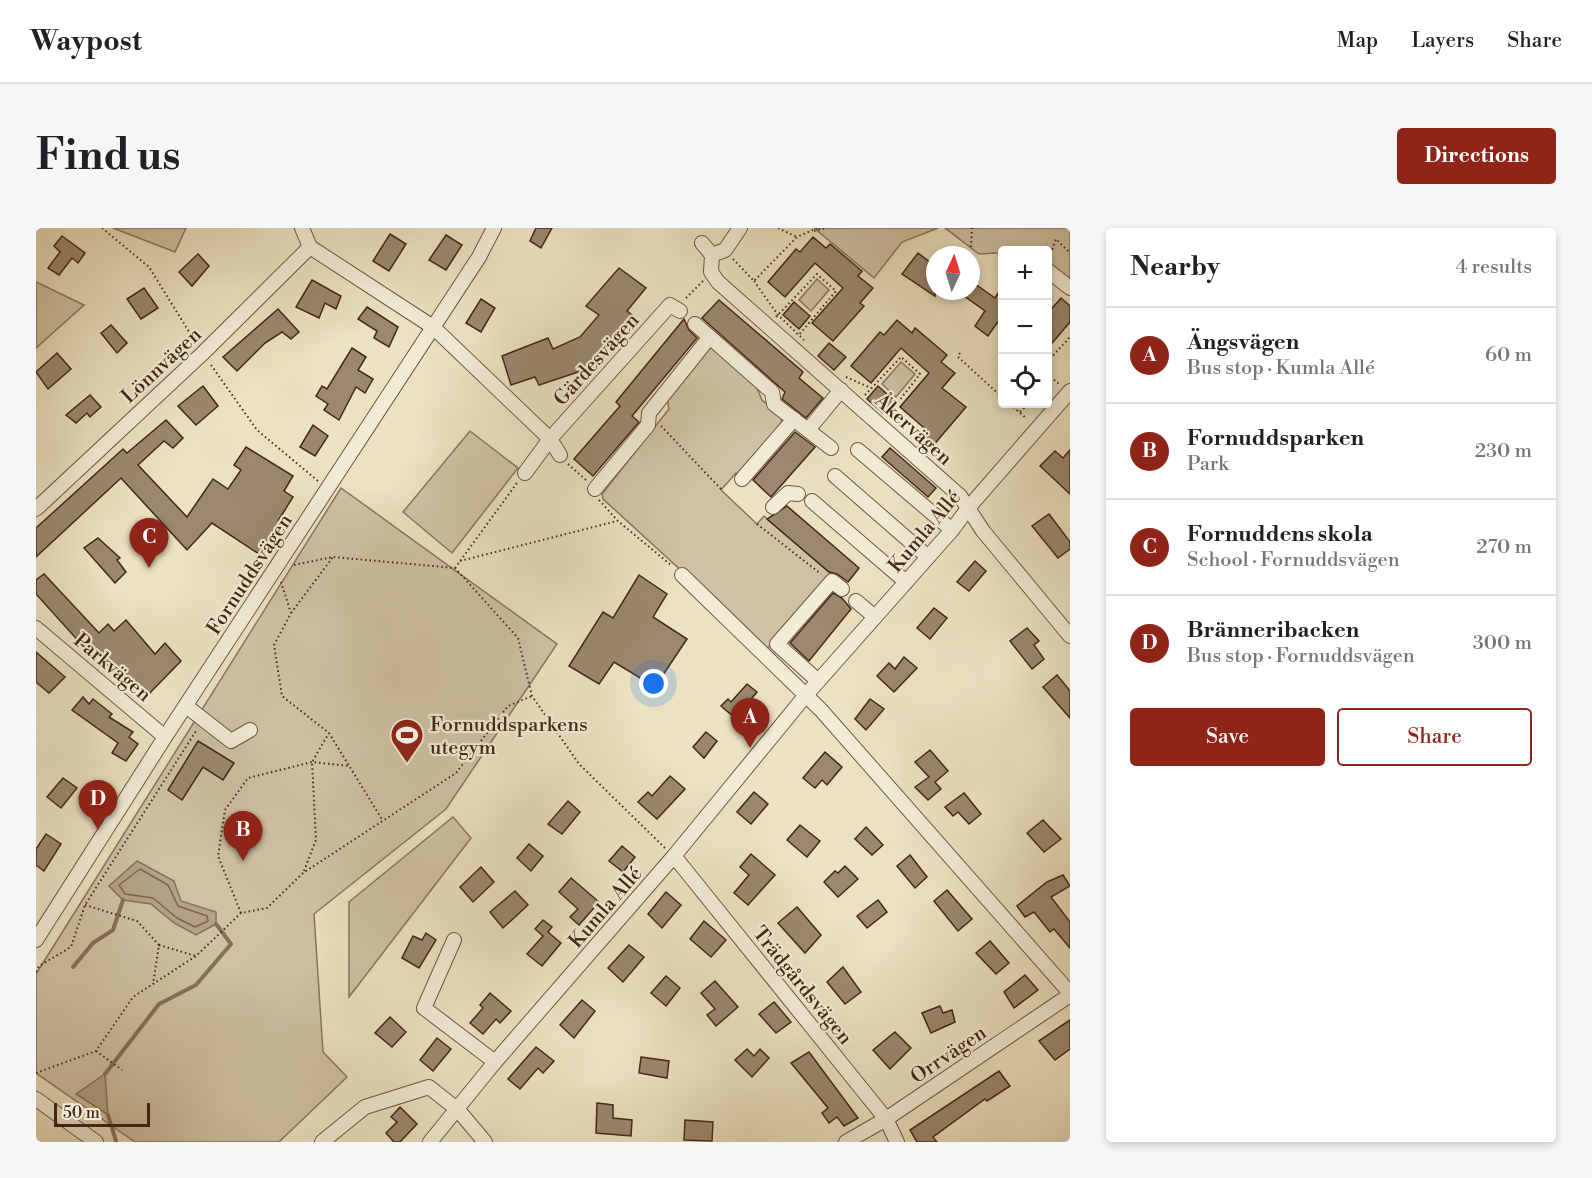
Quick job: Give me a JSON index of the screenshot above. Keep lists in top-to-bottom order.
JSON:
{
  "streets": {
    "street": [
      "Gärdesvägen",
      "Lönnvägen",
      "Åkervägen",
      "Kumla Allé",
      "Fornuddsvägen",
      "Parkvägen",
      "Trädgårdsvägen",
      "Orrvägen"
    ]
  },
  "crossings": [
    ["Åkervägen", "Kumla Allé"],
    ["Kumla Allé", "Trädgårdsvägen"],
    ["Fornuddsvägen", "Parkvägen"],
    ["Trädgårdsvägen", "Orrvägen"]
  ],
  "places": {
    "sports": ["Fornuddsparkens utegym"]
  },
  "scale_bar": "50 m",
  "north": "top",
  "page": {
    "header": "Waypost",
    "nav": ["Map", "Layers", "Share"],
    "buttons": [
      "Directions",
      ["Save", "Share"]
    ],
    "title": "Find us",
    "heading": ["Nearby", "4 results"],
    "map_buttons": ["+", "−"],
    "list": [
      {
        "mark": "A",
        "name": "Ängsvägen",
        "note": "Bus stop · Kumla Allé",
        "value": "60 m"
      },
      {
        "mark": "B",
        "name": "Fornuddsparken",
        "note": "Park",
        "value": "230 m"
      },
      {
        "mark": "C",
        "name": "Fornuddens skola",
        "note": "School · Fornuddsvägen",
        "value": "270 m"
      },
      {
        "mark": "D",
        "name": "Bränneribacken",
        "note": "Bus stop · Fornuddsvägen",
        "value": "300 m"
      }
    ],
    "pins": [
      "C",
      "A",
      "D",
      "B"
    ],
    "scale": "50 m"
  }
}
